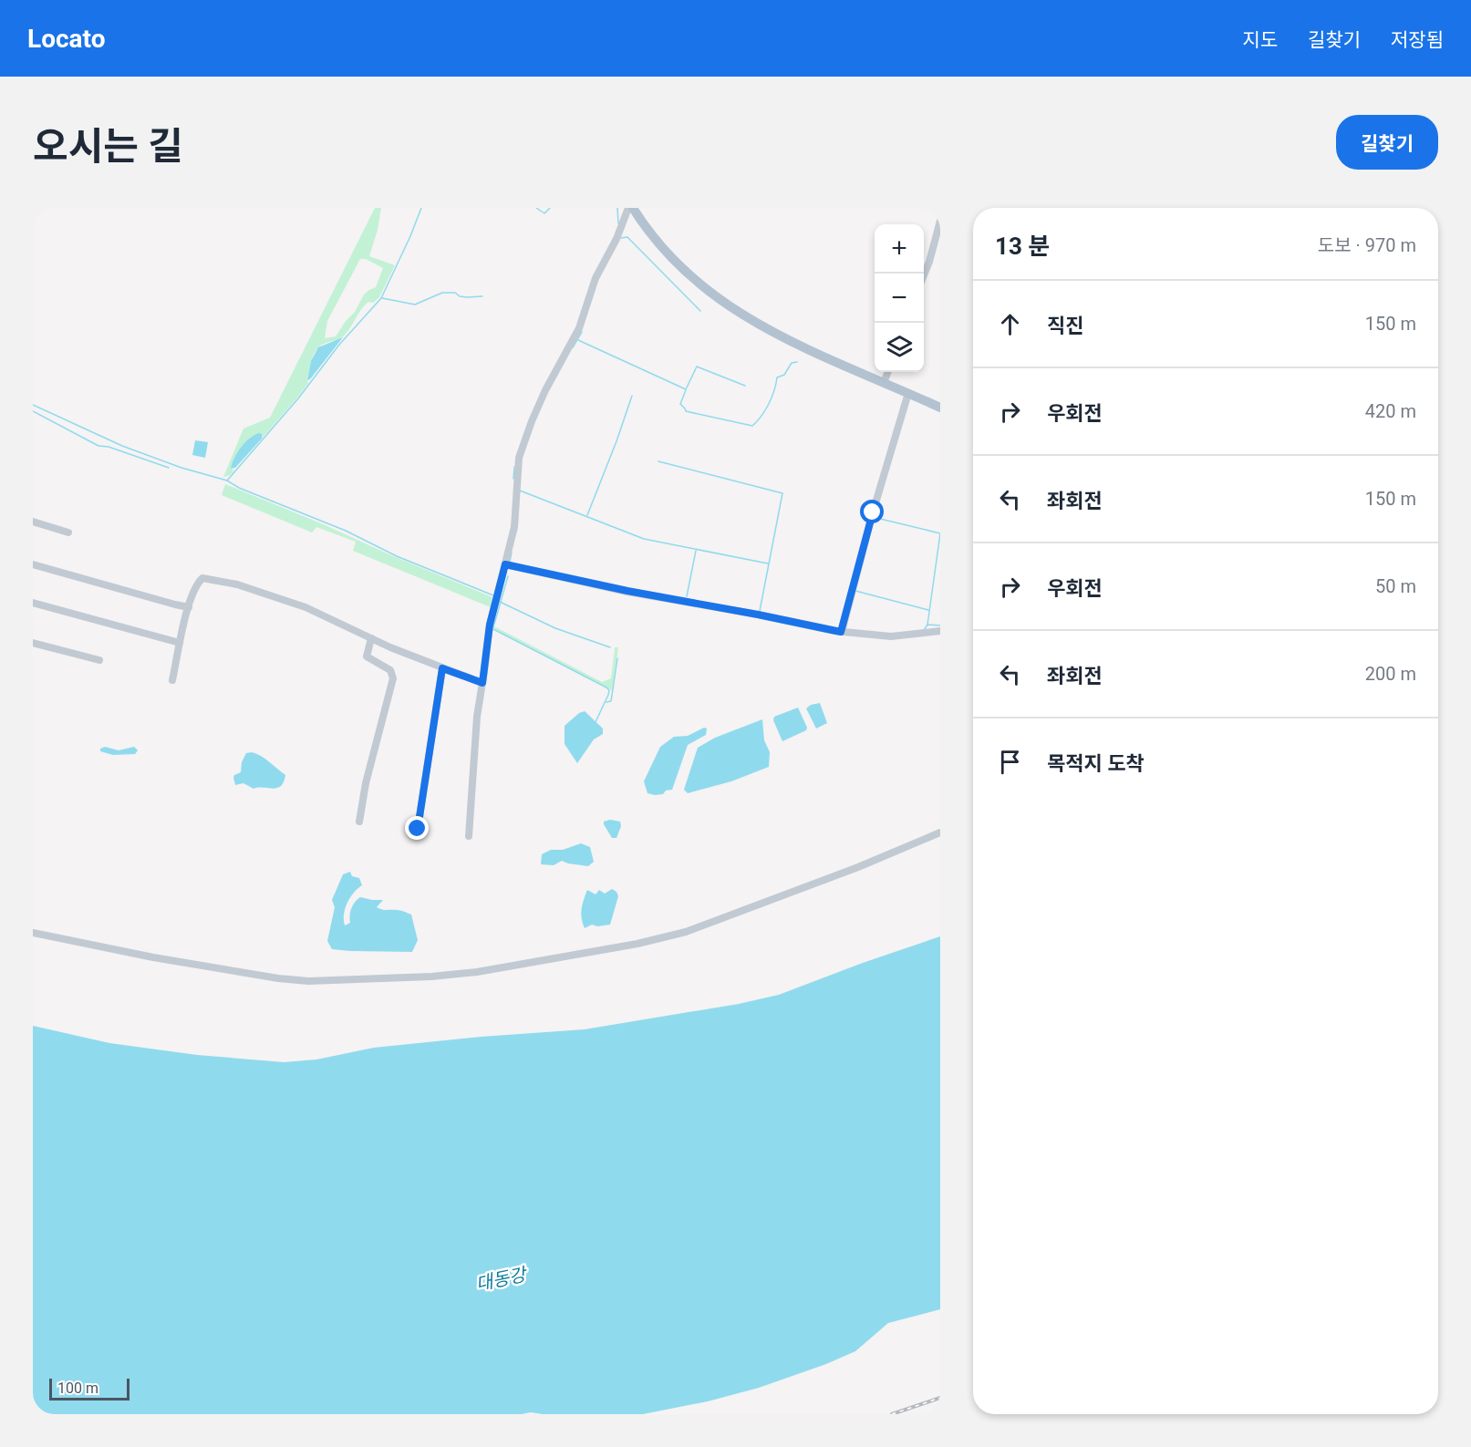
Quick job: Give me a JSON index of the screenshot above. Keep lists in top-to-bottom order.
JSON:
{
  "water": ["대동강"],
  "scale_bar": "100 m",
  "page": {
    "header": "Locato",
    "nav": ["지도", "길찾기", "저장됨"],
    "title": "오시는 길",
    "buttons": "길찾기",
    "heading": ["13 분", "도보 · 970 m"],
    "map_buttons": ["+", "−"],
    "list": [
      ["직진", "150 m"],
      ["우회전", "420 m"],
      ["좌회전", "150 m"],
      ["우회전", "50 m"],
      ["좌회전", "200 m"],
      "목적지 도착"
    ],
    "scale": "100 m"
  }
}
